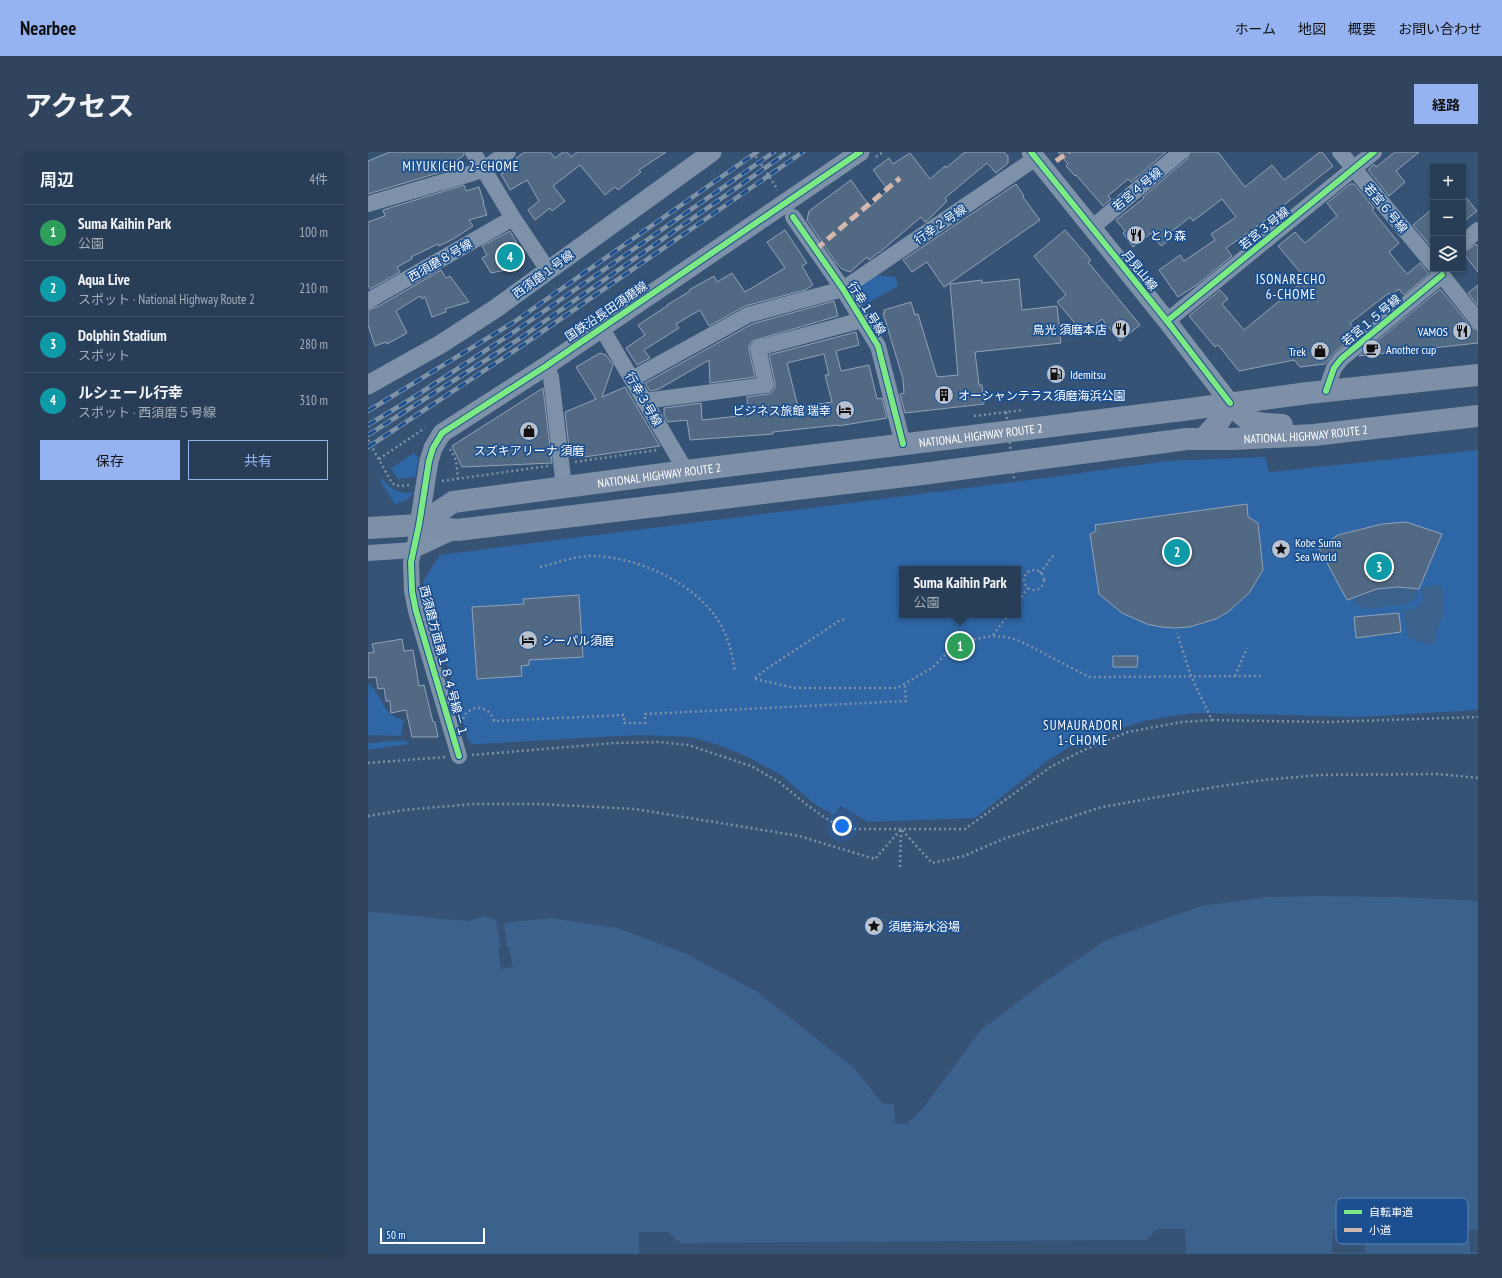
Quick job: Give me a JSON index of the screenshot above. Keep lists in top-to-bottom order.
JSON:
{
  "streets": {
    "highway": ["NATIONAL HIGHWAY ROUTE 2"],
    "street": [
      "若宮４号線",
      "若宮６号線",
      "行幸２号線",
      "若宮３号線",
      "西須磨８号線",
      "月見山線",
      "西須磨１号線",
      "行幸１号線",
      "国鉄沿長田須磨線",
      "若宮１５号線",
      "行幸３号線",
      "西須磨方面第１８４号線－１"
    ]
  },
  "crossings": [
    ["若宮４号線", "月見山線"],
    ["若宮６号線", "若宮３号線"],
    ["行幸２号線", "月見山線"],
    ["行幸２号線", "行幸１号線"],
    ["行幸２号線", "行幸３号線"],
    ["若宮３号線", "月見山線"],
    ["月見山線", "NATIONAL HIGHWAY ROUTE 2"],
    ["行幸１号線", "NATIONAL HIGHWAY ROUTE 2"],
    ["国鉄沿長田須磨線", "行幸３号線"],
    ["国鉄沿長田須磨線", "NATIONAL HIGHWAY ROUTE 2"],
    ["国鉄沿長田須磨線", "西須磨方面第１８４号線－１"],
    ["若宮１５号線", "NATIONAL HIGHWAY ROUTE 2"],
    ["行幸３号線", "NATIONAL HIGHWAY ROUTE 2"],
    ["NATIONAL HIGHWAY ROUTE 2", "西須磨方面第１８４号線－１"]
  ],
  "districts": ["MIYUKICHO 2-CHOME", "ISONARECHO 6-CHOME", "SUMAURADORI 1-CHOME"],
  "places": {
    "restaurant": ["とり森", "鳥光 須磨本店", "VAMOS"],
    "cafe": ["Another cup"],
    "shop": ["Trek", "スズキアリーナ 須磨"],
    "fuel station": ["Idemitsu"],
    "building": ["オーシャンテラス須磨海浜公園"],
    "hotel": ["ビジネス旅館 瑞幸", "シーパル須磨"],
    "place": ["Kobe Suma Sea World", "須磨海水浴場"]
  },
  "legend": ["自転車道", "小道"],
  "scale_bar": "50 m",
  "page": {
    "header": "Nearbee",
    "nav": [
      "ホーム",
      "地図",
      "概要",
      "お問い合わせ"
    ],
    "title": "アクセス",
    "buttons": [
      "経路",
      ["保存", "共有"]
    ],
    "heading": ["周辺", "4件"],
    "map_buttons": ["+", "−"],
    "list": [
      {
        "mark": "1",
        "name": "Suma Kaihin Park",
        "note": "公園",
        "value": "100 m"
      },
      {
        "mark": "2",
        "name": "Aqua Live",
        "note": "スポット · National Highway Route 2",
        "value": "210 m"
      },
      {
        "mark": "3",
        "name": "Dolphin Stadium",
        "note": "スポット",
        "value": "280 m"
      },
      {
        "mark": "4",
        "name": "ルシェール行幸",
        "note": "スポット · 西須磨５号線",
        "value": "310 m"
      }
    ],
    "pins": [
      "4",
      "2",
      "3",
      "1"
    ],
    "popup": ["Suma Kaihin Park", "公園"],
    "scale": "50 m"
  }
}
